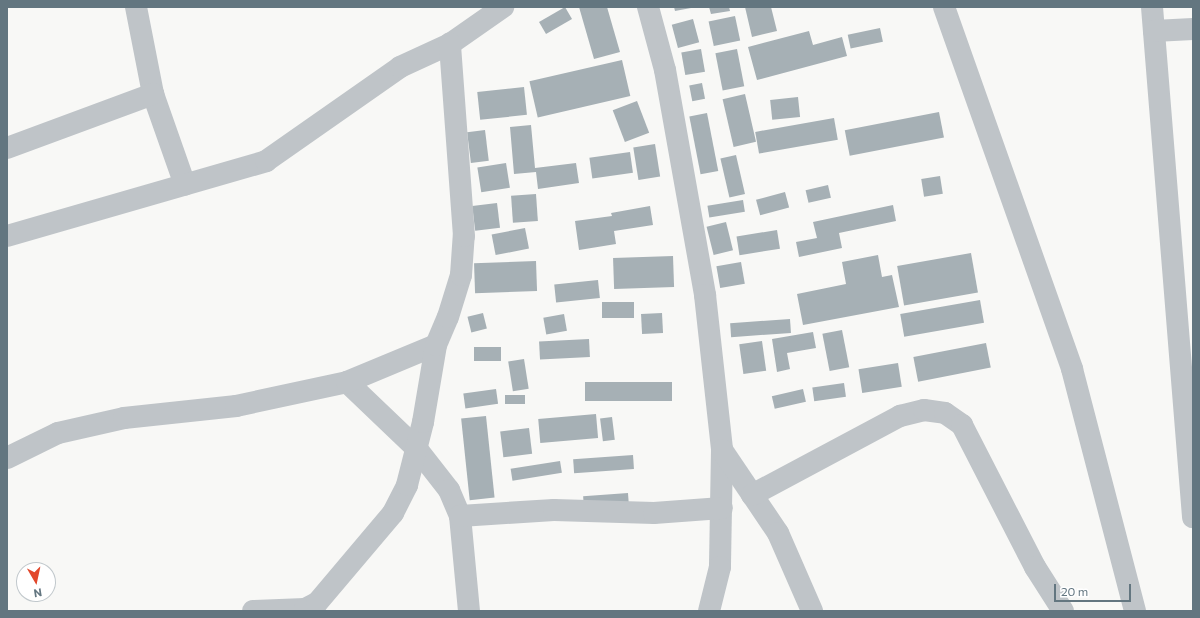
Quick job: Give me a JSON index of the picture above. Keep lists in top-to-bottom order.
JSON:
{
  "scale_bar": "20 m",
  "north": "bottom"
}
